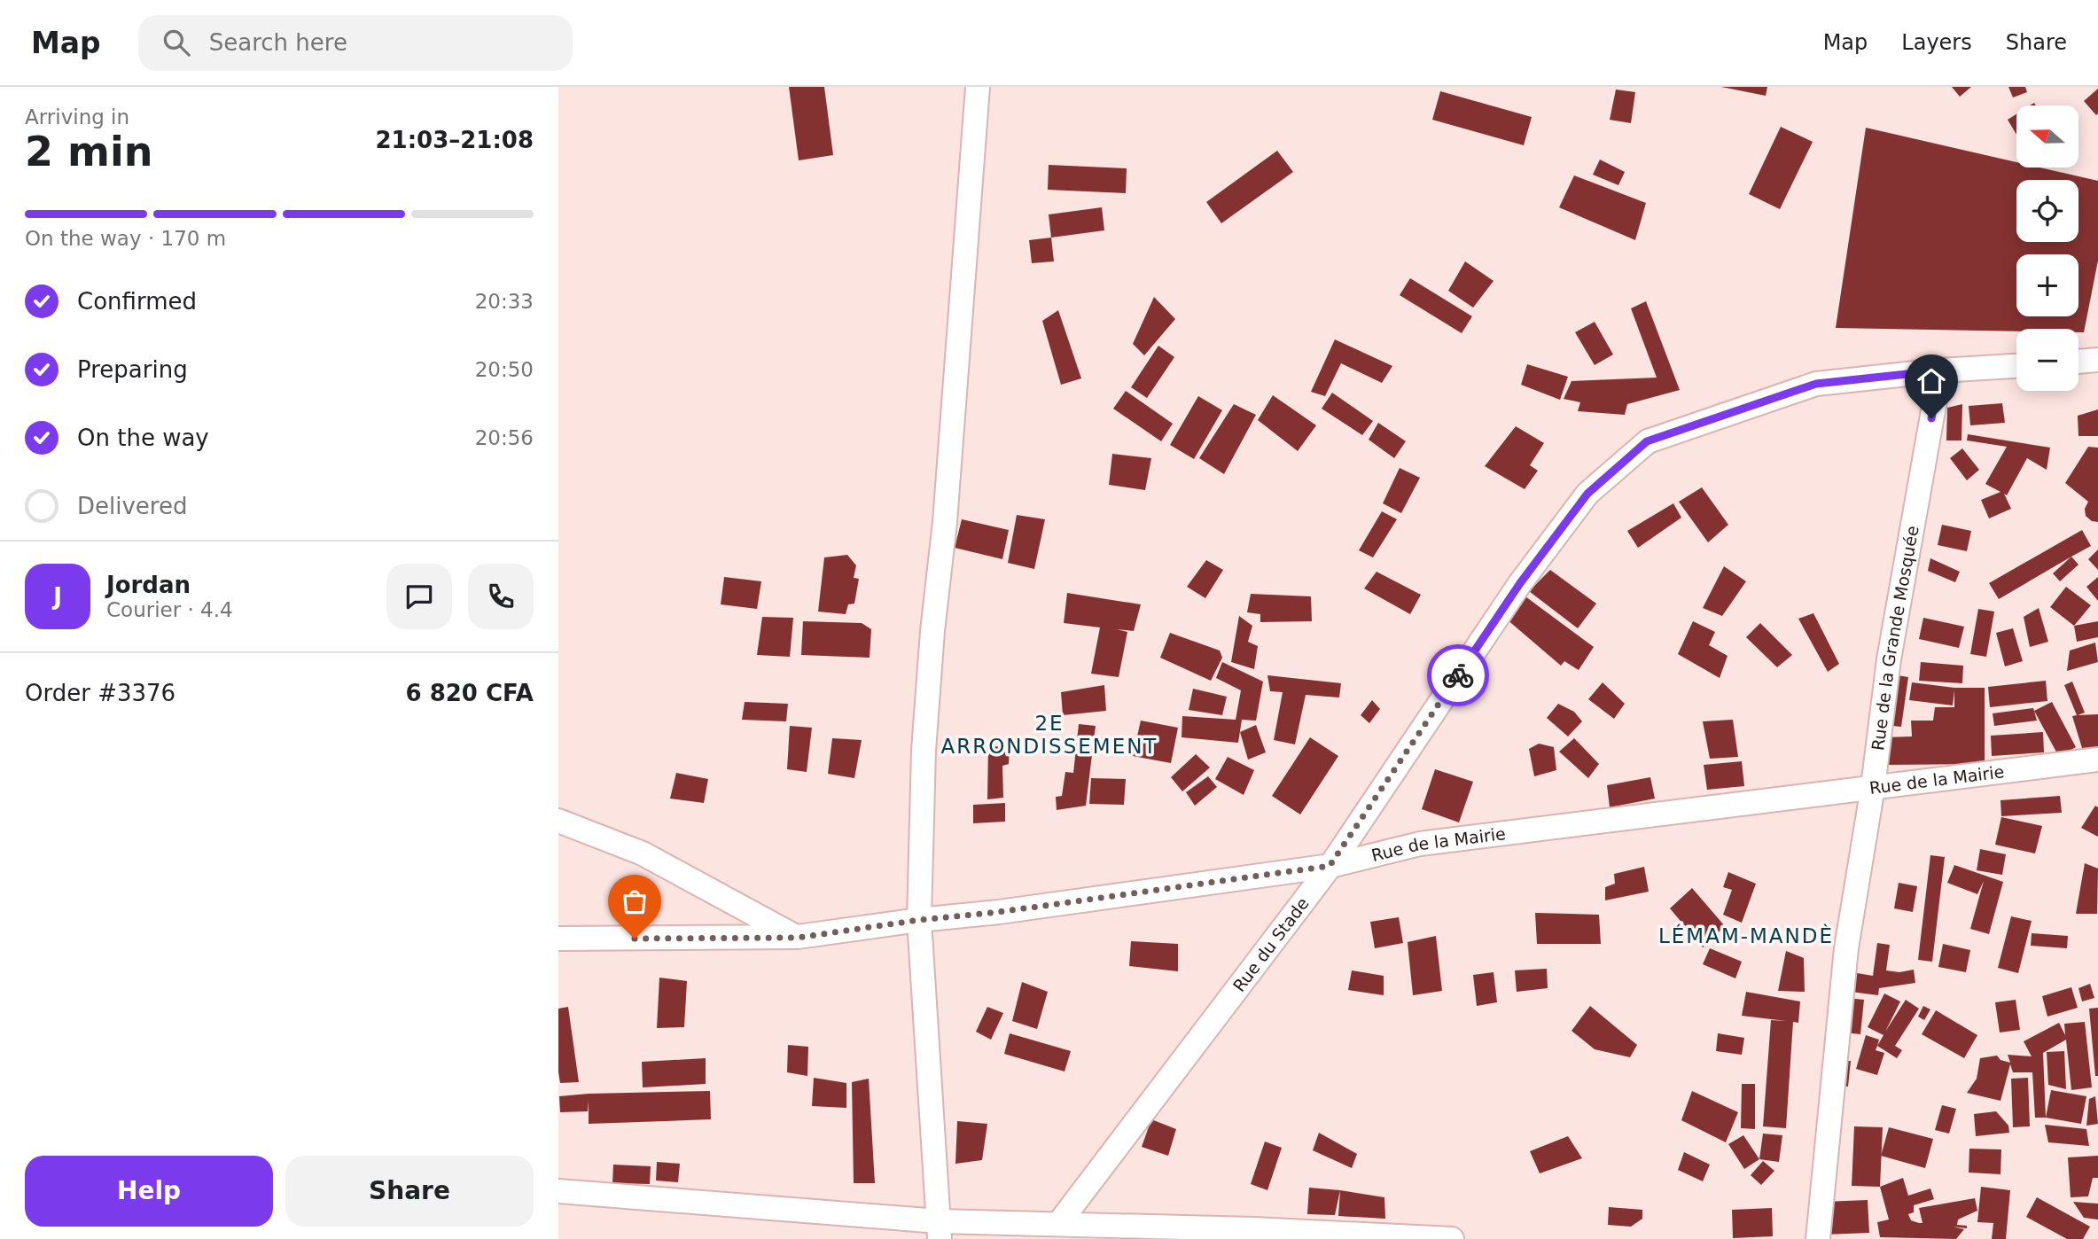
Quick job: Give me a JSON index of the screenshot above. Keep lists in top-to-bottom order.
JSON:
{
  "streets": {
    "street": ["Rue de la Grande Mosquée", "Rue de la Mairie", "Rue du Stade"]
  },
  "crossings": [
    ["Rue de la Grande Mosquée", "Rue de la Mairie"],
    ["Rue de la Grande Mosquée", "Rue du Stade"],
    ["Rue de la Mairie", "Rue du Stade"]
  ],
  "districts": ["2E ARRONDISSEMENT", "LÉMAM-MANDÈ"],
  "north": "left",
  "page": {
    "header": "Map",
    "search": "Search here",
    "nav": ["Map", "Layers", "Share"],
    "heading": ["2 min", "Arriving in", "21:03–21:08"],
    "panel": [
      "Jordan",
      "Courier · 4.4",
      "Order #3376",
      "6 820 CFA"
    ],
    "map_buttons": ["+", "−"],
    "bar": "On the way · 170 m",
    "list": [
      ["Confirmed", "20:33"],
      ["Preparing", "20:50"],
      ["On the way", "20:56"],
      "Delivered"
    ],
    "round": "J",
    "buttons": ["Help", "Share"]
  }
}
